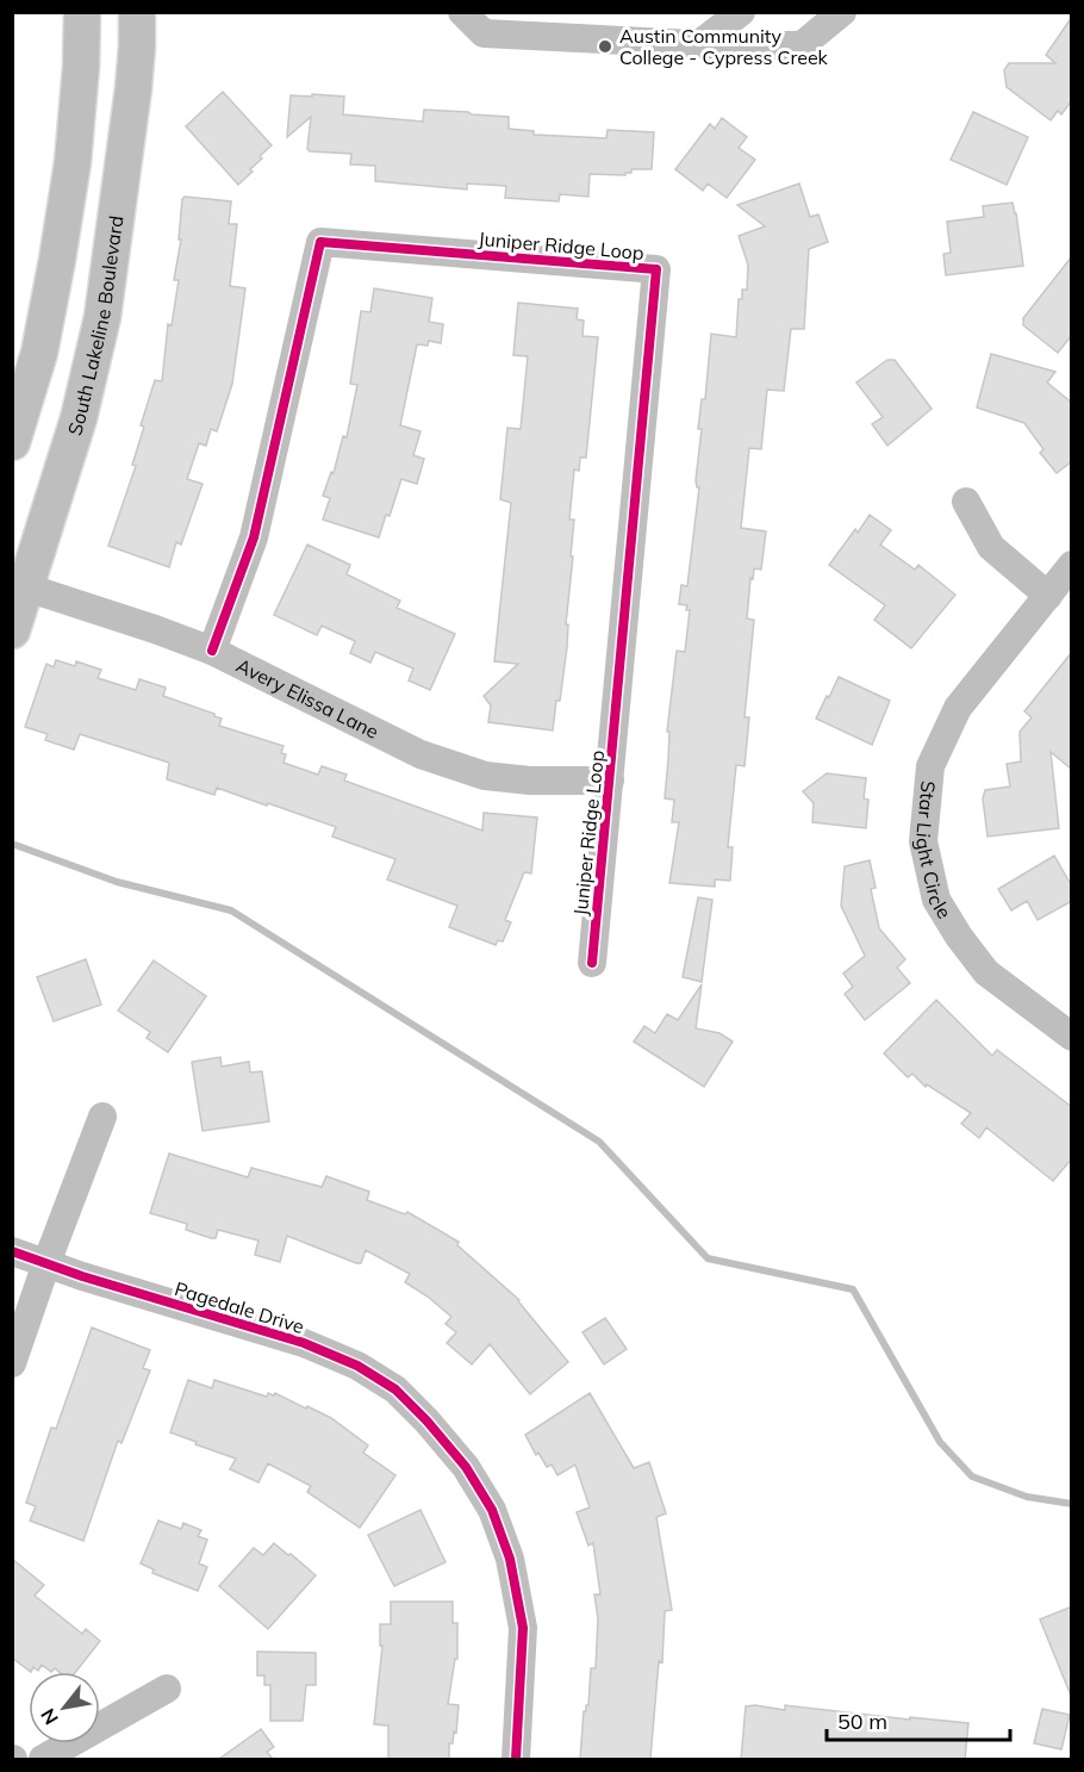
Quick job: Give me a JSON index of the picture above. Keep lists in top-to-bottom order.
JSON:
{
  "streets": {
    "main road": ["South Lakeline Boulevard"],
    "street": [
      "Juniper Ridge Loop",
      "Avery Elissa Lane",
      "Star Light Circle",
      "Pagedale Drive"
    ]
  },
  "crossings": [
    ["Juniper Ridge Loop", "Avery Elissa Lane"],
    ["South Lakeline Boulevard", "Avery Elissa Lane"]
  ],
  "places": ["Austin Community College - Cypress Creek"],
  "scale_bar": "50 m",
  "north": "bottom left"
}
